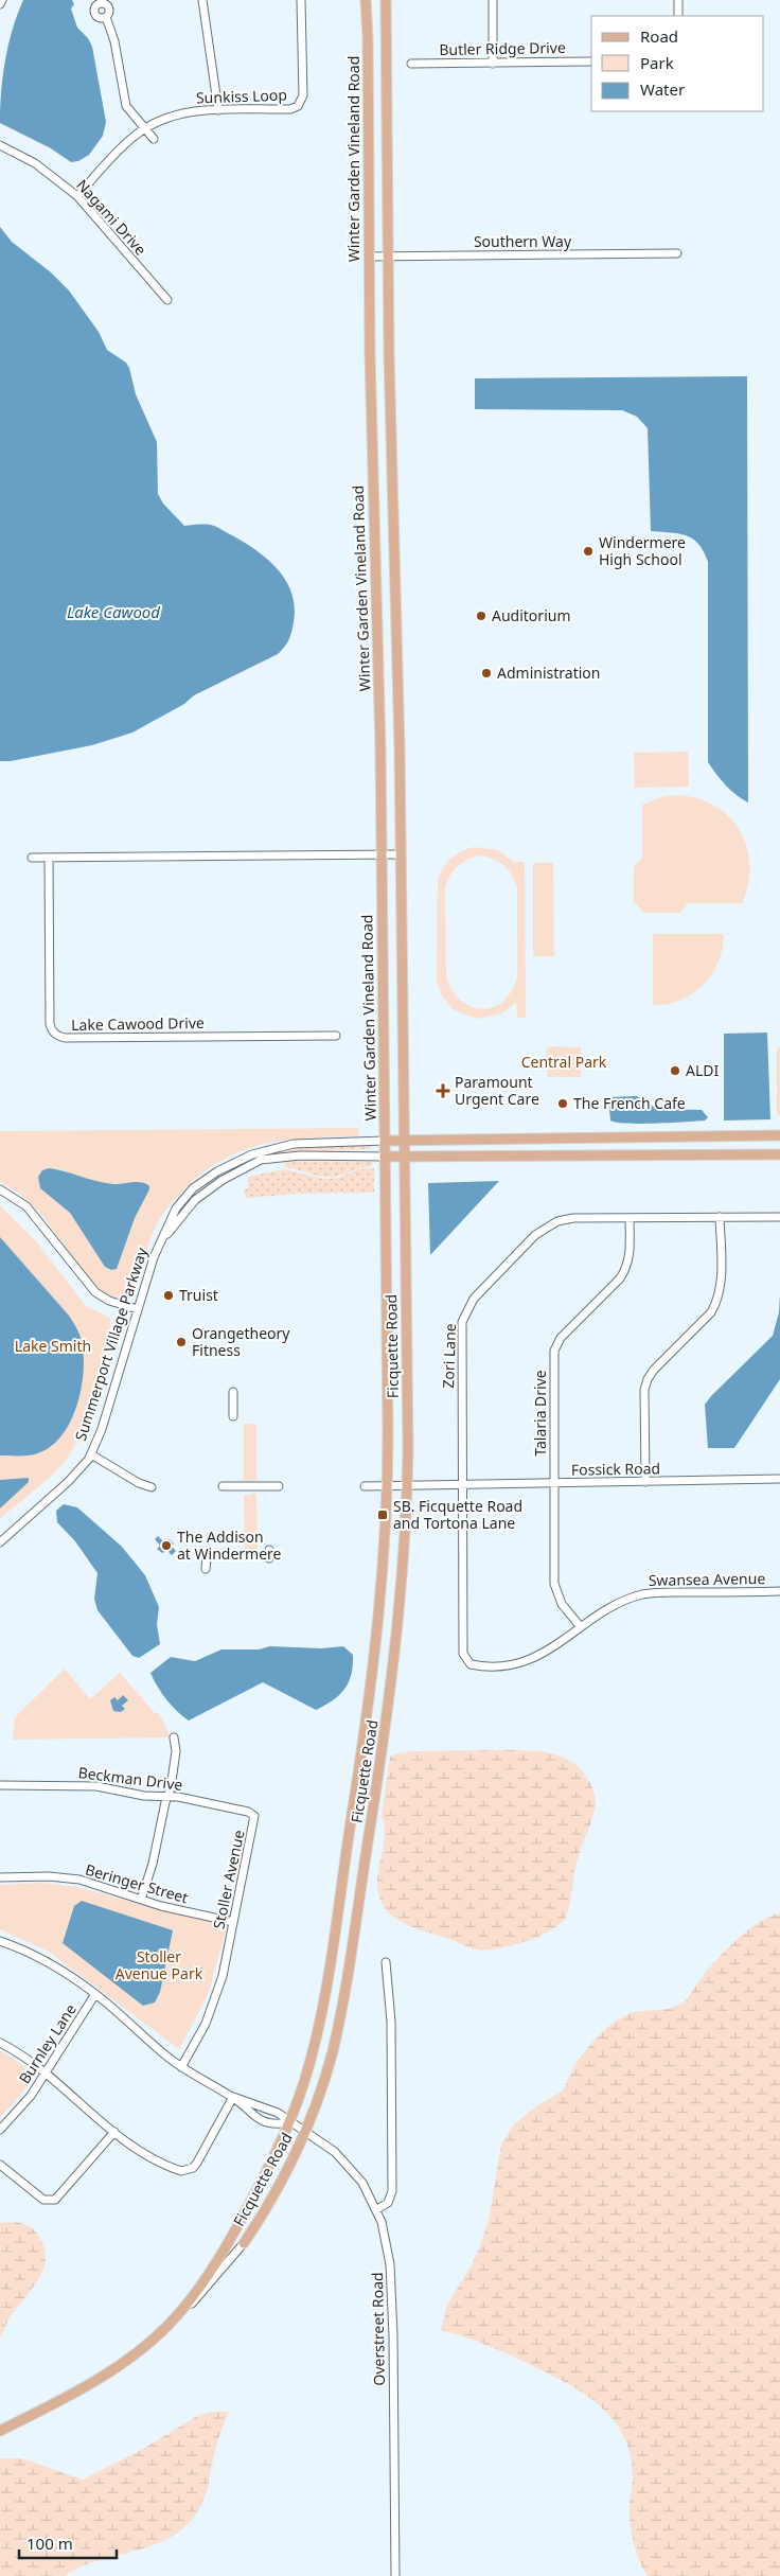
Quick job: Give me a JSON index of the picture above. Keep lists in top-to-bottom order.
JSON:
{
  "streets": {
    "main road": ["Winter Garden Vineland Road", "Summerport Village Parkway", "Ficquette Road"],
    "street": [
      "Butler Ridge Drive",
      "Sunkiss Loop",
      "Nagami Drive",
      "Southern Way",
      "Lake Cawood Drive",
      "Zori Lane",
      "Talaria Drive",
      "Fossick Road",
      "Swansea Avenue",
      "Beckman Drive",
      "Stoller Avenue",
      "Beringer Street",
      "Burnley Lane",
      "Overstreet Road"
    ]
  },
  "crossings": [
    ["Sunkiss Loop", "Nagami Drive"],
    ["Winter Garden Vineland Road", "Southern Way"],
    ["Winter Garden Vineland Road", "Summerport Village Parkway"],
    ["Winter Garden Vineland Road", "Ficquette Road"],
    ["Summerport Village Parkway", "Ficquette Road"],
    ["Ficquette Road", "Fossick Road"],
    ["Ficquette Road", "Overstreet Road"],
    ["Zori Lane", "Talaria Drive"],
    ["Zori Lane", "Fossick Road"],
    ["Zori Lane", "Swansea Avenue"],
    ["Talaria Drive", "Fossick Road"],
    ["Talaria Drive", "Swansea Avenue"],
    ["Beckman Drive", "Stoller Avenue"],
    ["Stoller Avenue", "Beringer Street"]
  ],
  "water": ["Lake Cawood"],
  "parks": ["Central Park", "Lake Smith", "Stoller Avenue Park"],
  "places": {
    "other": [
      "Windermere High School",
      "Auditorium",
      "Administration",
      "ALDI",
      "The French Cafe",
      "Truist",
      "Orangetheory Fitness",
      "The Addison at Windermere"
    ],
    "health": ["Paramount Urgent Care"],
    "transit": ["SB. Ficquette Road and Tortona Lane"]
  },
  "legend": ["Road", "Park", "Water"],
  "scale_bar": "100 m"
}
